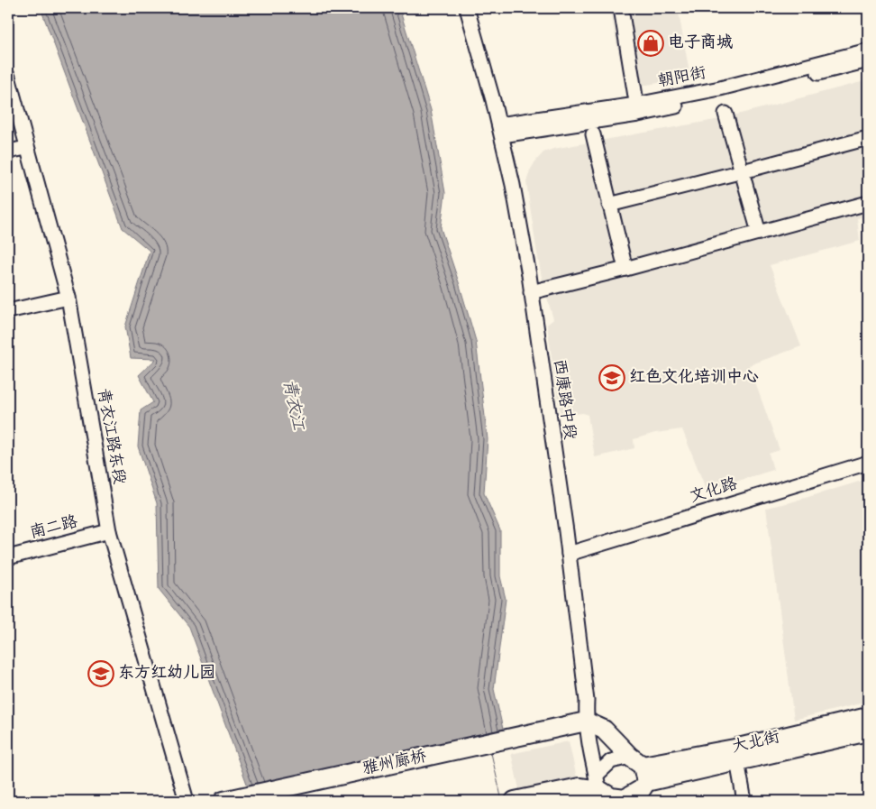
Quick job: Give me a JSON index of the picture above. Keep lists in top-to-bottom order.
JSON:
{
  "streets": {
    "main road": ["大北街", "雅州廊桥"],
    "street": [
      "朝阳街",
      "西康路中段",
      "青衣江路东段",
      "文化路",
      "南二路"
    ]
  },
  "crossings": [
    ["朝阳街", "西康路中段"],
    ["西康路中段", "文化路"],
    ["西康路中段", "大北街"],
    ["西康路中段", "雅州廊桥"],
    ["青衣江路东段", "南二路"]
  ],
  "water": ["青衣江"],
  "places": {
    "shop": ["电子商城"],
    "school or university": ["红色文化培训中心", "东方红幼儿园"]
  }
}
